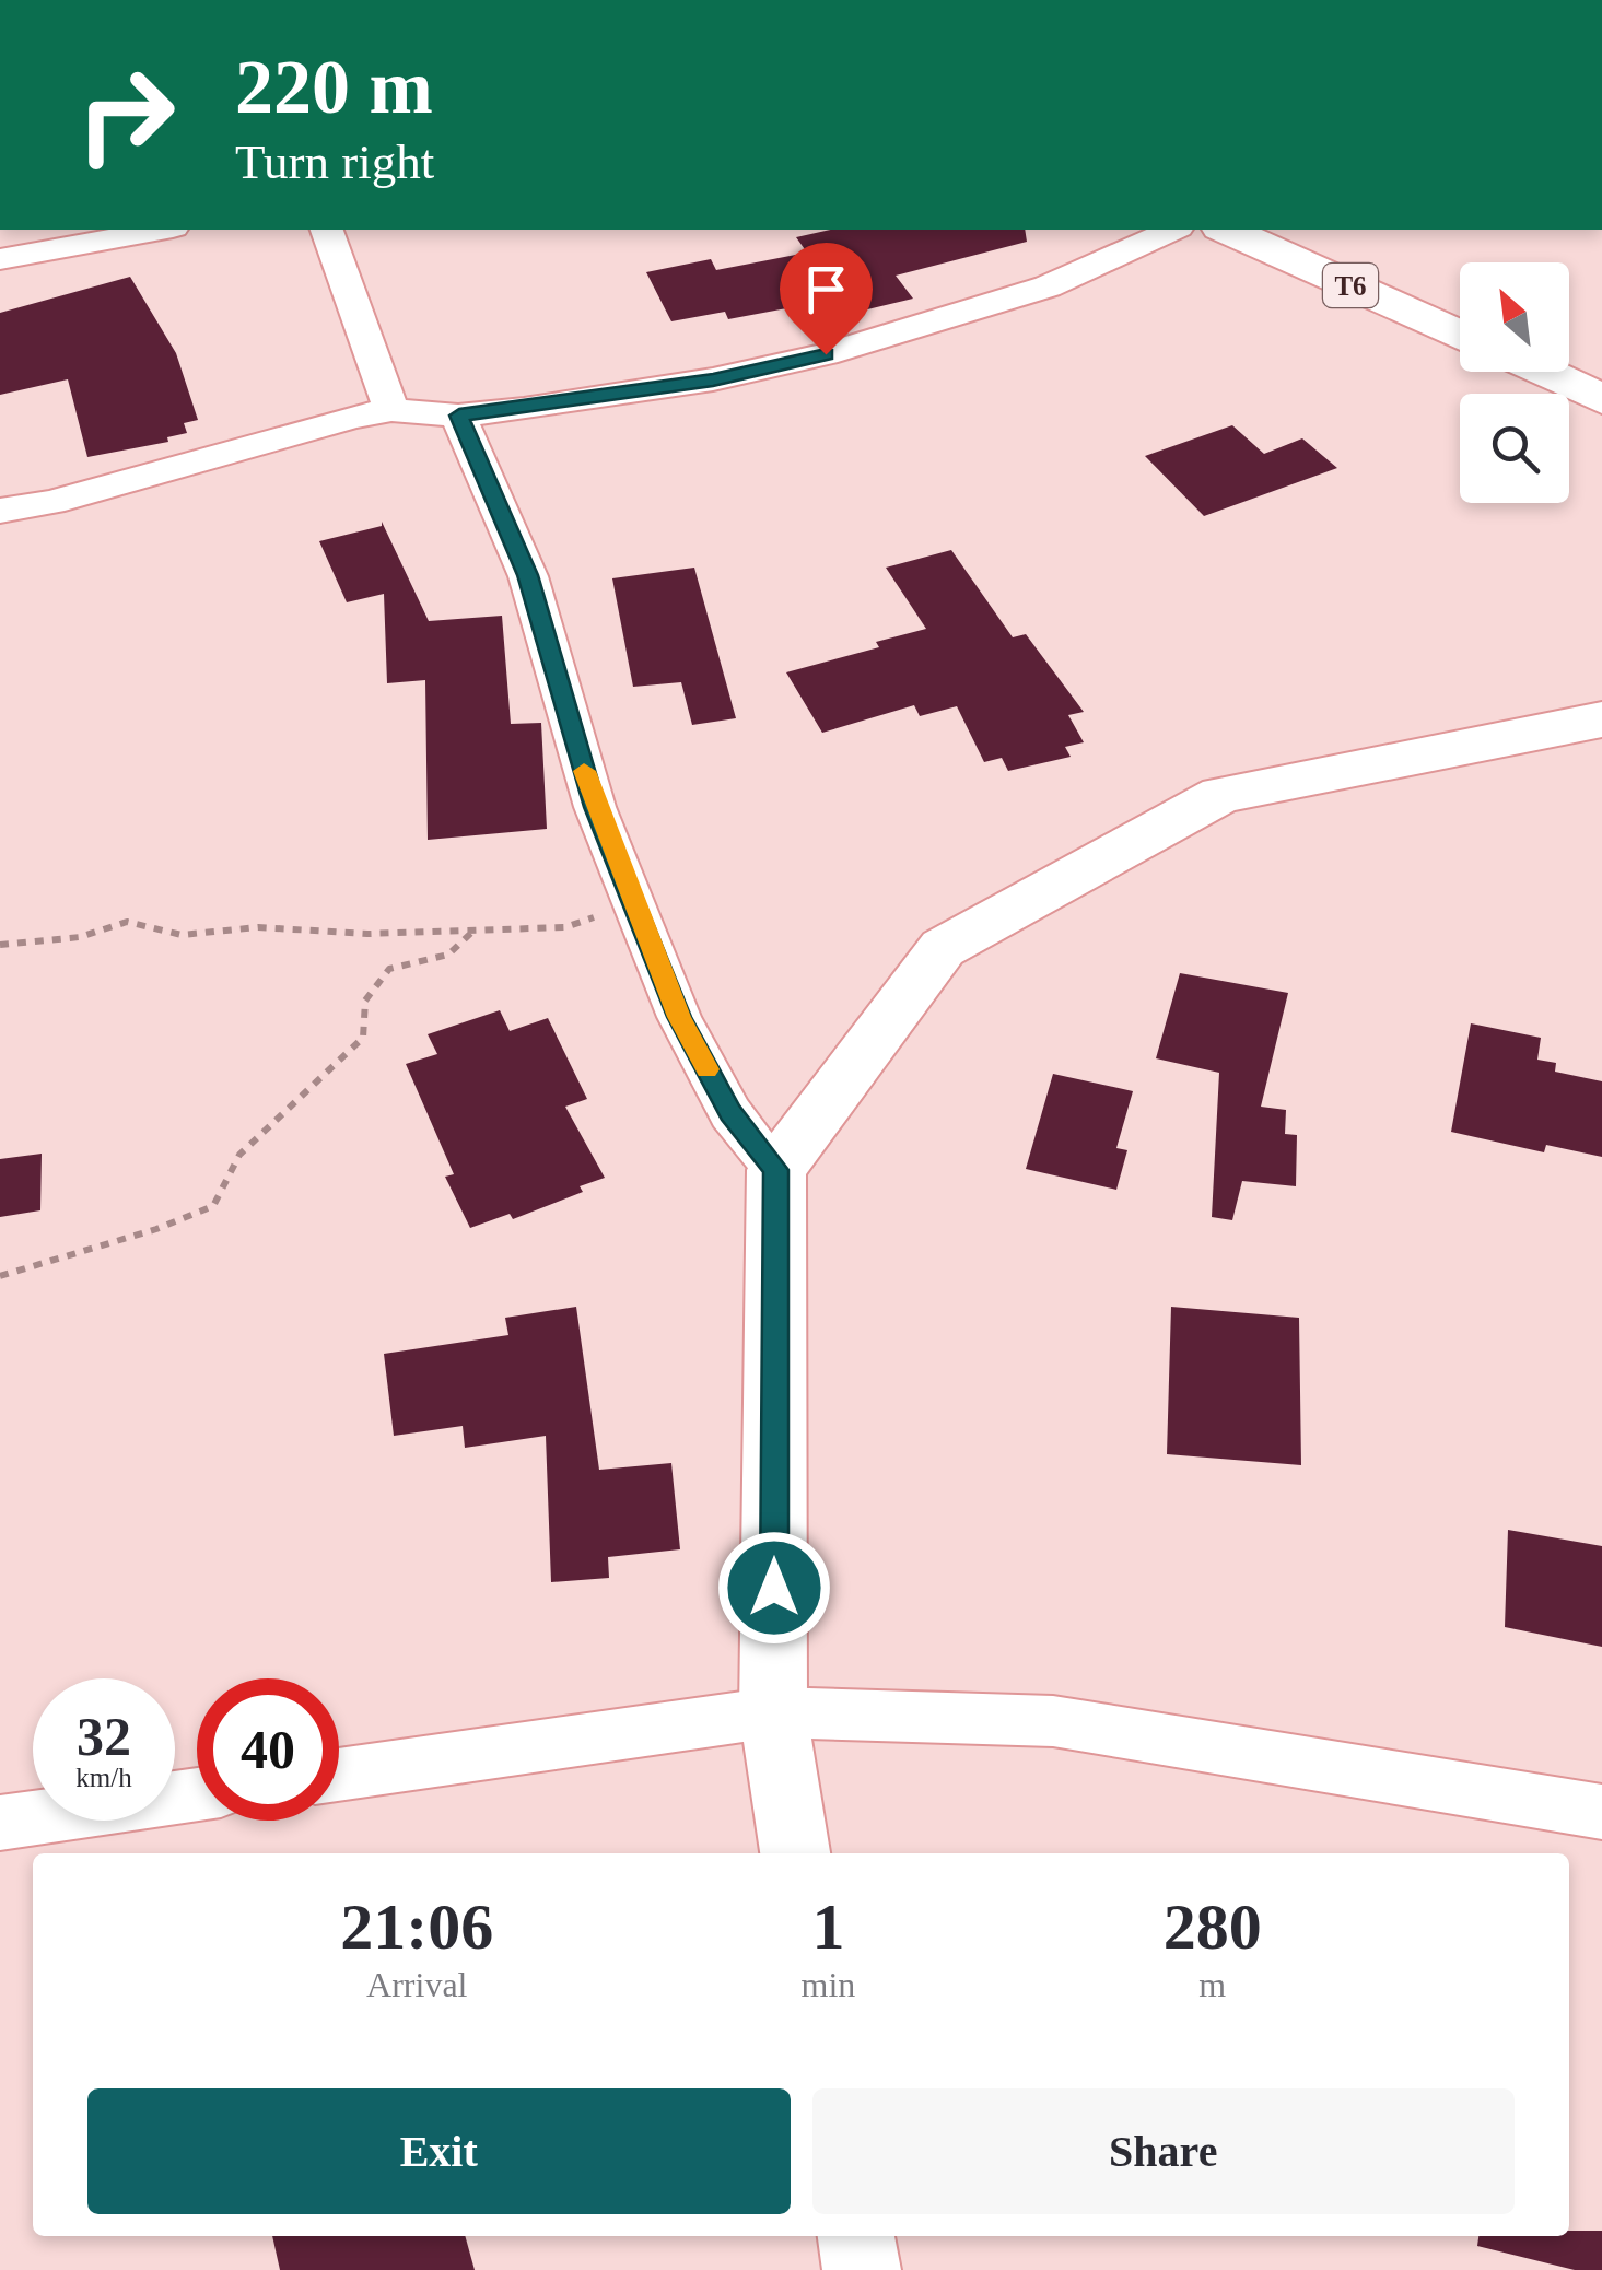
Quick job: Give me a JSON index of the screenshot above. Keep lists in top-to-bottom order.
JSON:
{
  "streets": {
    "highway": ["T6"]
  },
  "north": "top left",
  "page": {
    "turn": ["220 m", "Turn right"],
    "speed": "32 km/h",
    "limit": "40",
    "eta": [
      "21:06",
      "Arrival",
      "1",
      "min",
      "280",
      "m"
    ],
    "buttons": ["Exit", "Share"]
  }
}
